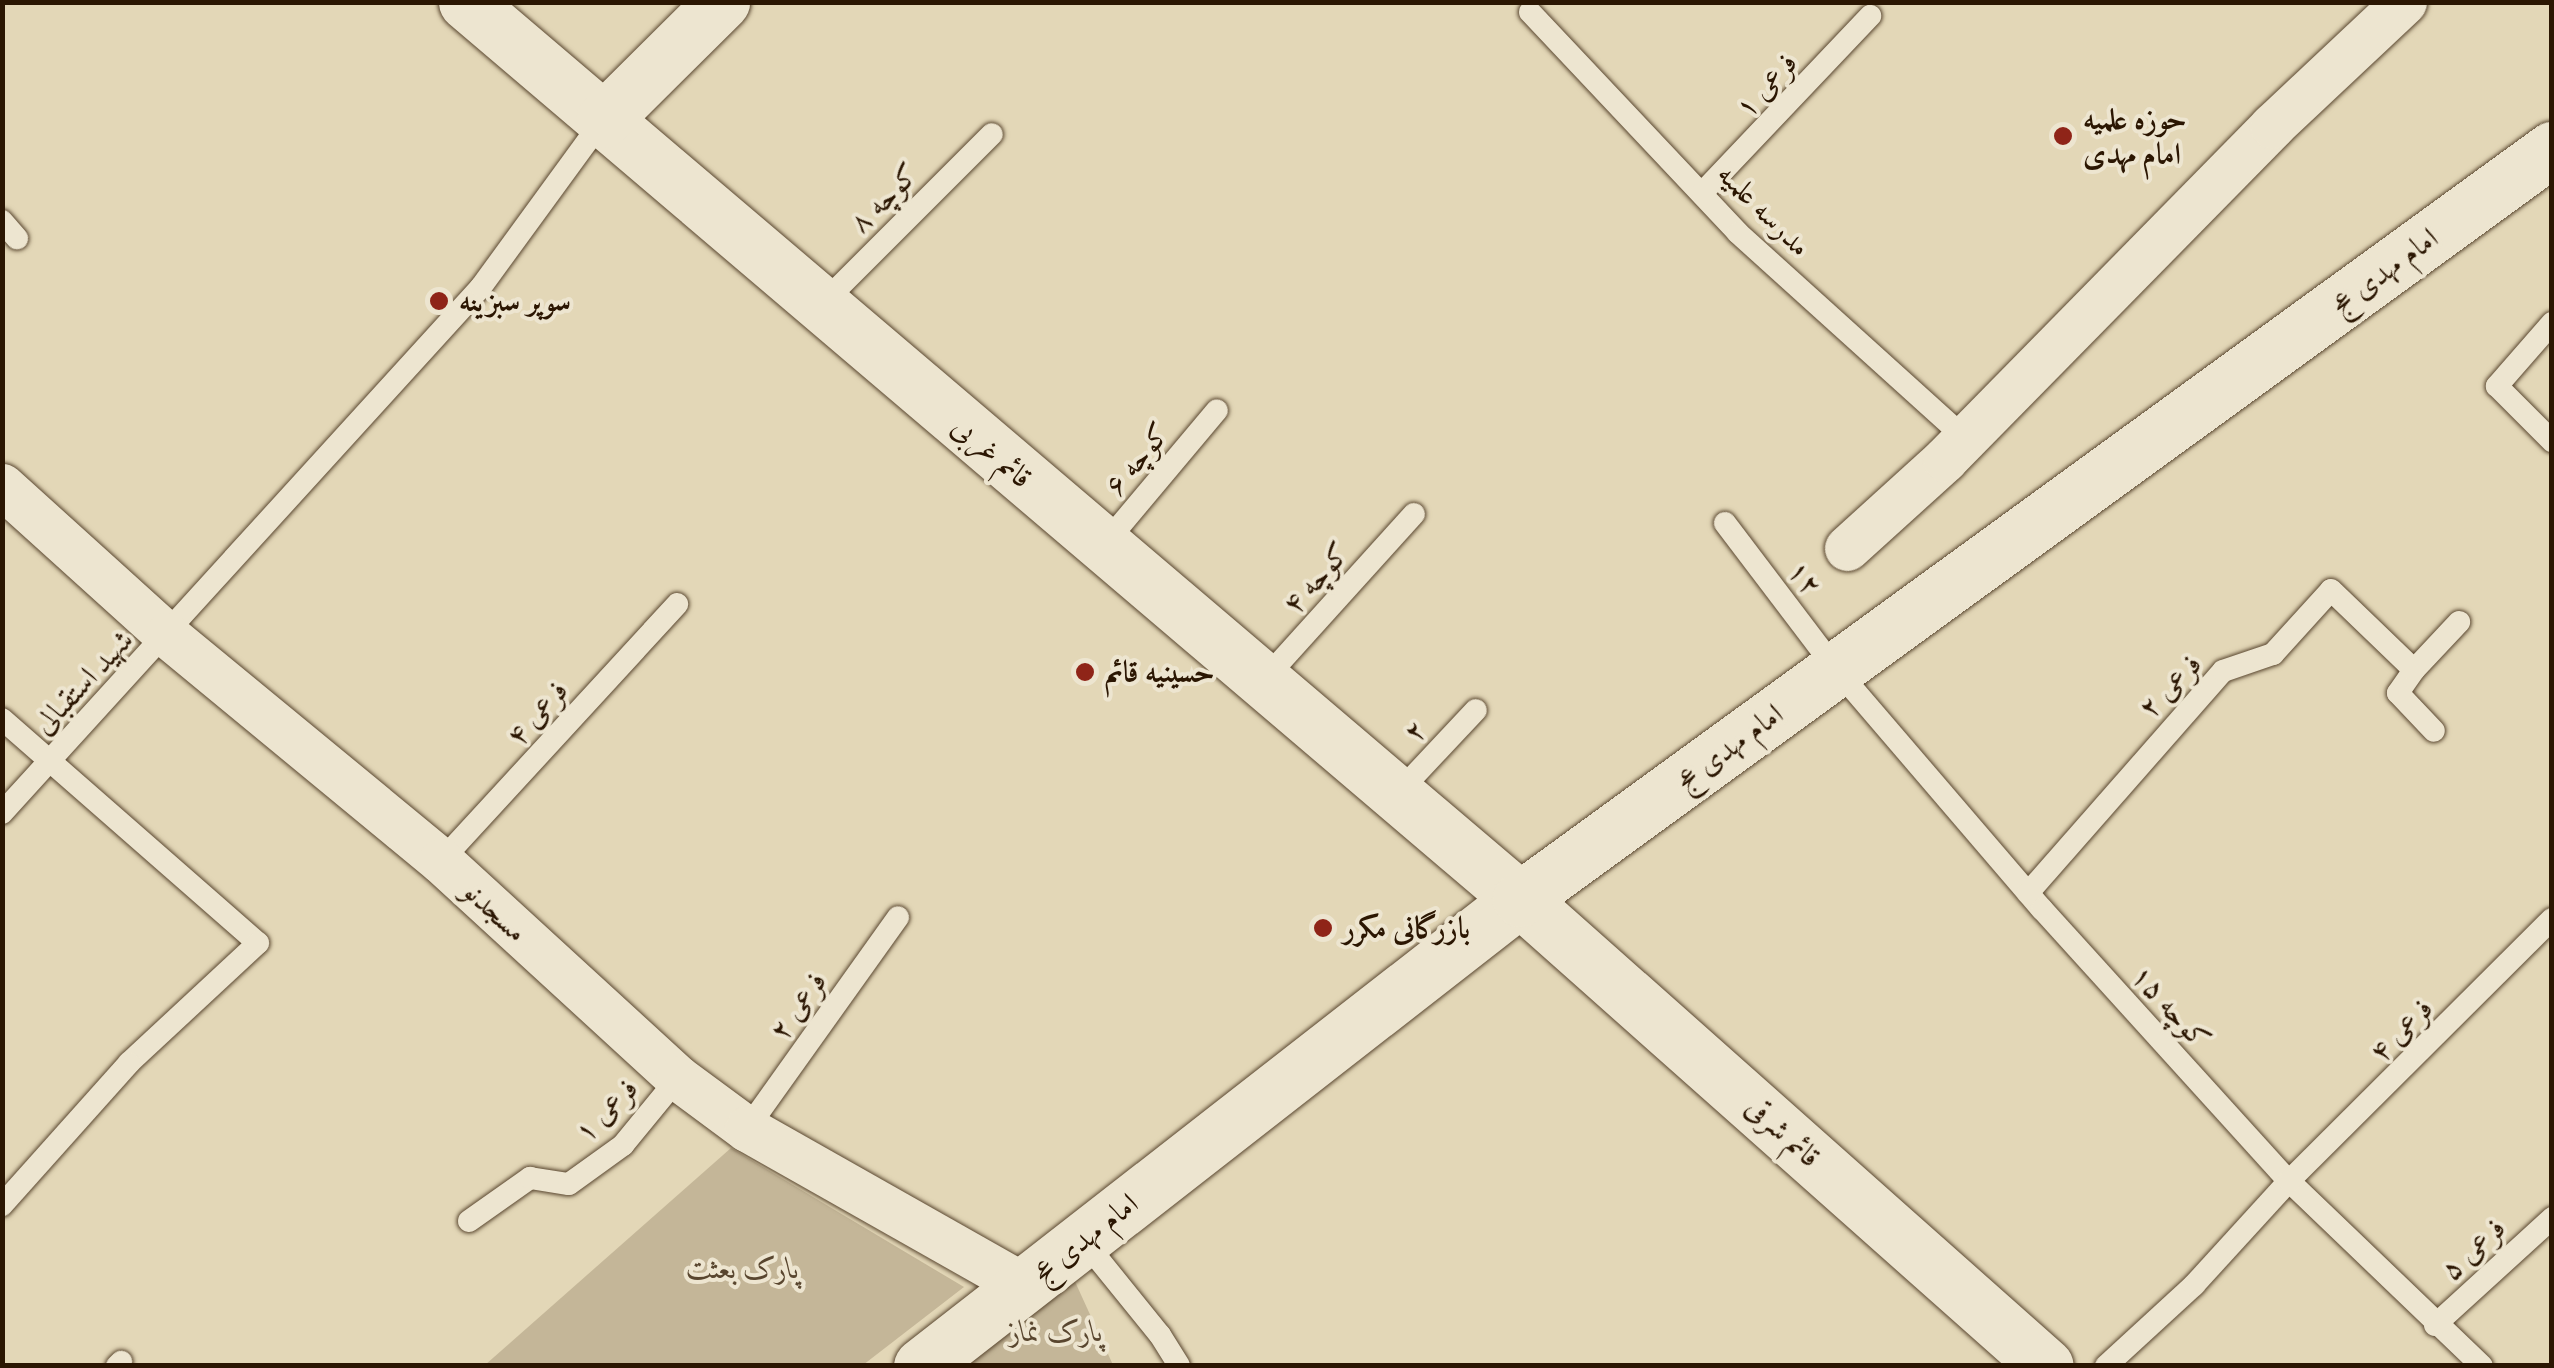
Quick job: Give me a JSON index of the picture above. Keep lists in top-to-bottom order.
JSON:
{
  "streets": {
    "street": [
      "امام مهدی عج",
      "قائم غربی",
      "مسجدنو",
      "قائم شرقی"
    ],
    "lane": [
      "فرعی ۱",
      "کوچه ۸",
      "مدرسه علمیه",
      "کوچه ۶",
      "کوچه ۴",
      "۱۲",
      "شهید استقبالی",
      "فرعی ۲",
      "فرعی ۴",
      "۲",
      "کوچه ۱۵",
      "فرعی ۵"
    ]
  },
  "crossings": [
    ["فرعی ۱", "مدرسه علمیه"],
    ["فرعی ۱", "مسجدنو"],
    ["کوچه ۸", "قائم غربی"],
    ["امام مهدی عج", "قائم غربی"],
    ["امام مهدی عج", "۱۲"],
    ["امام مهدی عج", "مسجدنو"],
    ["امام مهدی عج", "کوچه ۱۵"],
    ["امام مهدی عج", "قائم شرقی"],
    ["قائم غربی", "کوچه ۶"],
    ["قائم غربی", "کوچه ۴"],
    ["قائم غربی", "شهید استقبالی"],
    ["قائم غربی", "۲"],
    ["قائم غربی", "قائم شرقی"],
    ["۱۲", "کوچه ۱۵"],
    ["شهید استقبالی", "مسجدنو"],
    ["فرعی ۲", "مسجدنو"],
    ["فرعی ۲", "کوچه ۱۵"],
    ["فرعی ۴", "مسجدنو"],
    ["فرعی ۴", "کوچه ۱۵"],
    ["کوچه ۱۵", "فرعی ۵"]
  ],
  "parks": ["پارک بعثت", "پارک نماز"],
  "places": [
    "حوزه علمیه امام مهدی",
    "سوپر سبزینه",
    "حسینیه قائم",
    "بازرگانی مکرر"
  ]
}
